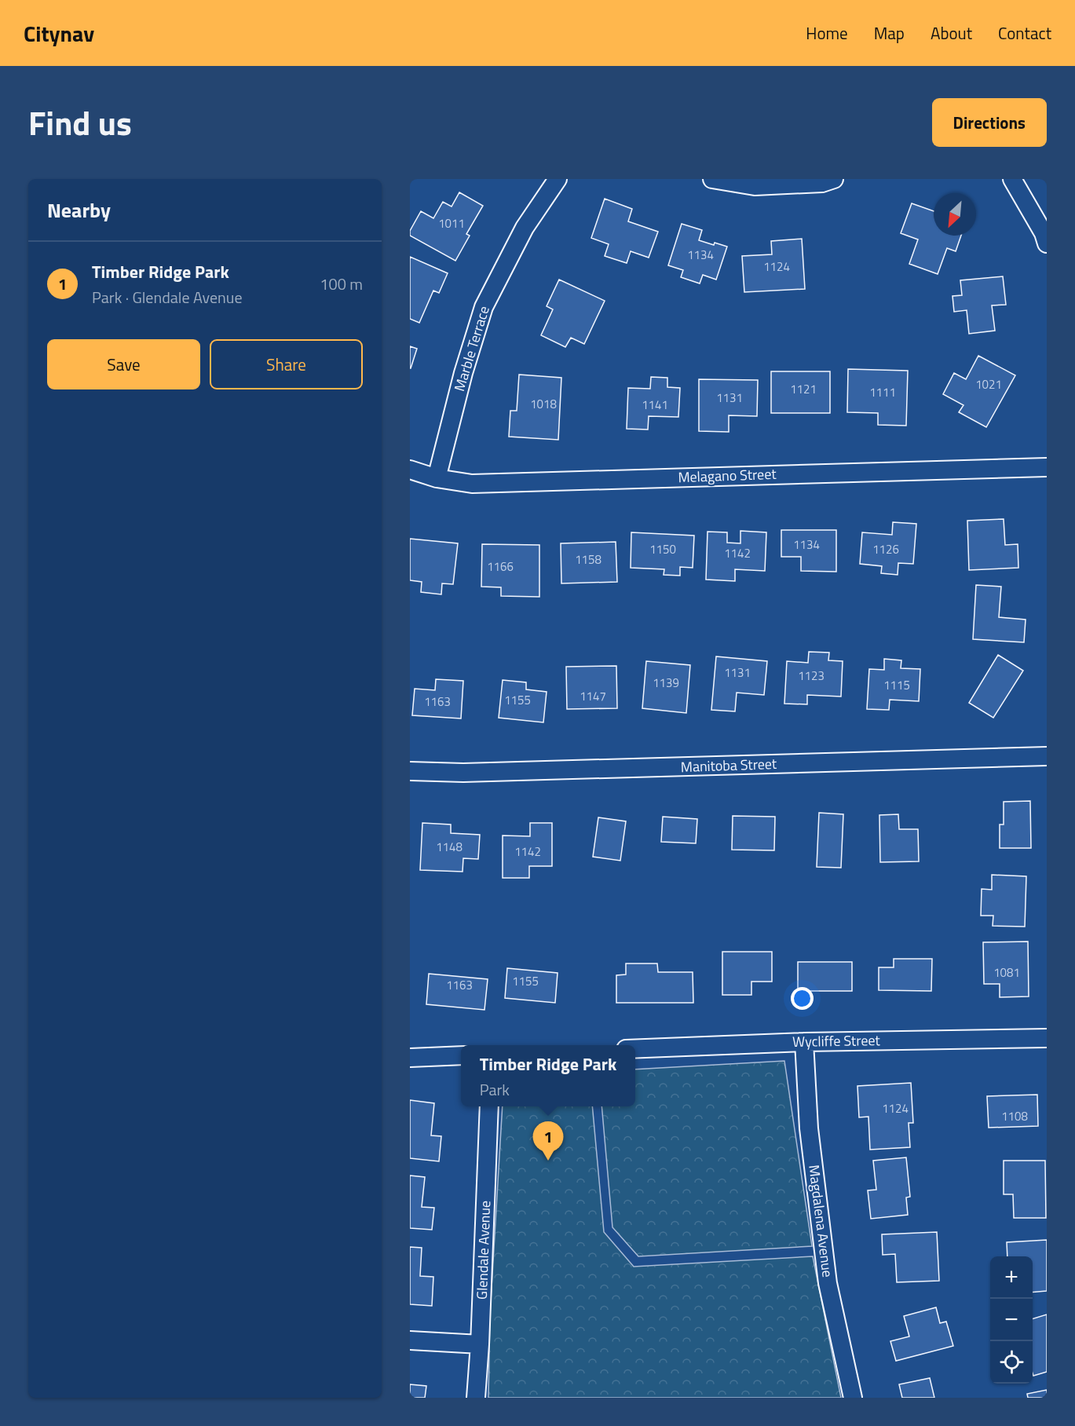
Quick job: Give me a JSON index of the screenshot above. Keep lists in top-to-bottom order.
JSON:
{
  "streets": {
    "street": [
      "Marble Terrace",
      "Melagano Street",
      "Manitoba Street",
      "Wycliffe Street",
      "Magdalena Avenue",
      "Glendale Avenue"
    ]
  },
  "crossings": [
    ["Marble Terrace", "Melagano Street"],
    ["Wycliffe Street", "Magdalena Avenue"]
  ],
  "house_numbers": [
    "1011",
    "1134",
    "1124",
    "1021",
    "1121",
    "1111",
    "1131",
    "1018",
    "1141",
    "1134",
    "1150",
    "1126",
    "1142",
    "1158",
    "1166",
    "1131",
    "1123",
    "1139",
    "1115",
    "1147",
    "1155",
    "1163",
    "1148",
    "1142",
    "1081",
    "1155",
    "1163",
    "1124",
    "1108"
  ],
  "north": "bottom left",
  "page": {
    "header": "Citynav",
    "nav": [
      "Home",
      "Map",
      "About",
      "Contact"
    ],
    "title": "Find us",
    "buttons": [
      "Directions",
      ["Save", "Share"]
    ],
    "heading": "Nearby",
    "list": [
      {
        "mark": "1",
        "name": "Timber Ridge Park",
        "note": "Park · Glendale Avenue",
        "value": "100 m"
      }
    ],
    "popup": ["Timber Ridge Park", "Park"],
    "pins": "1",
    "map_buttons": ["+", "−"]
  }
}
